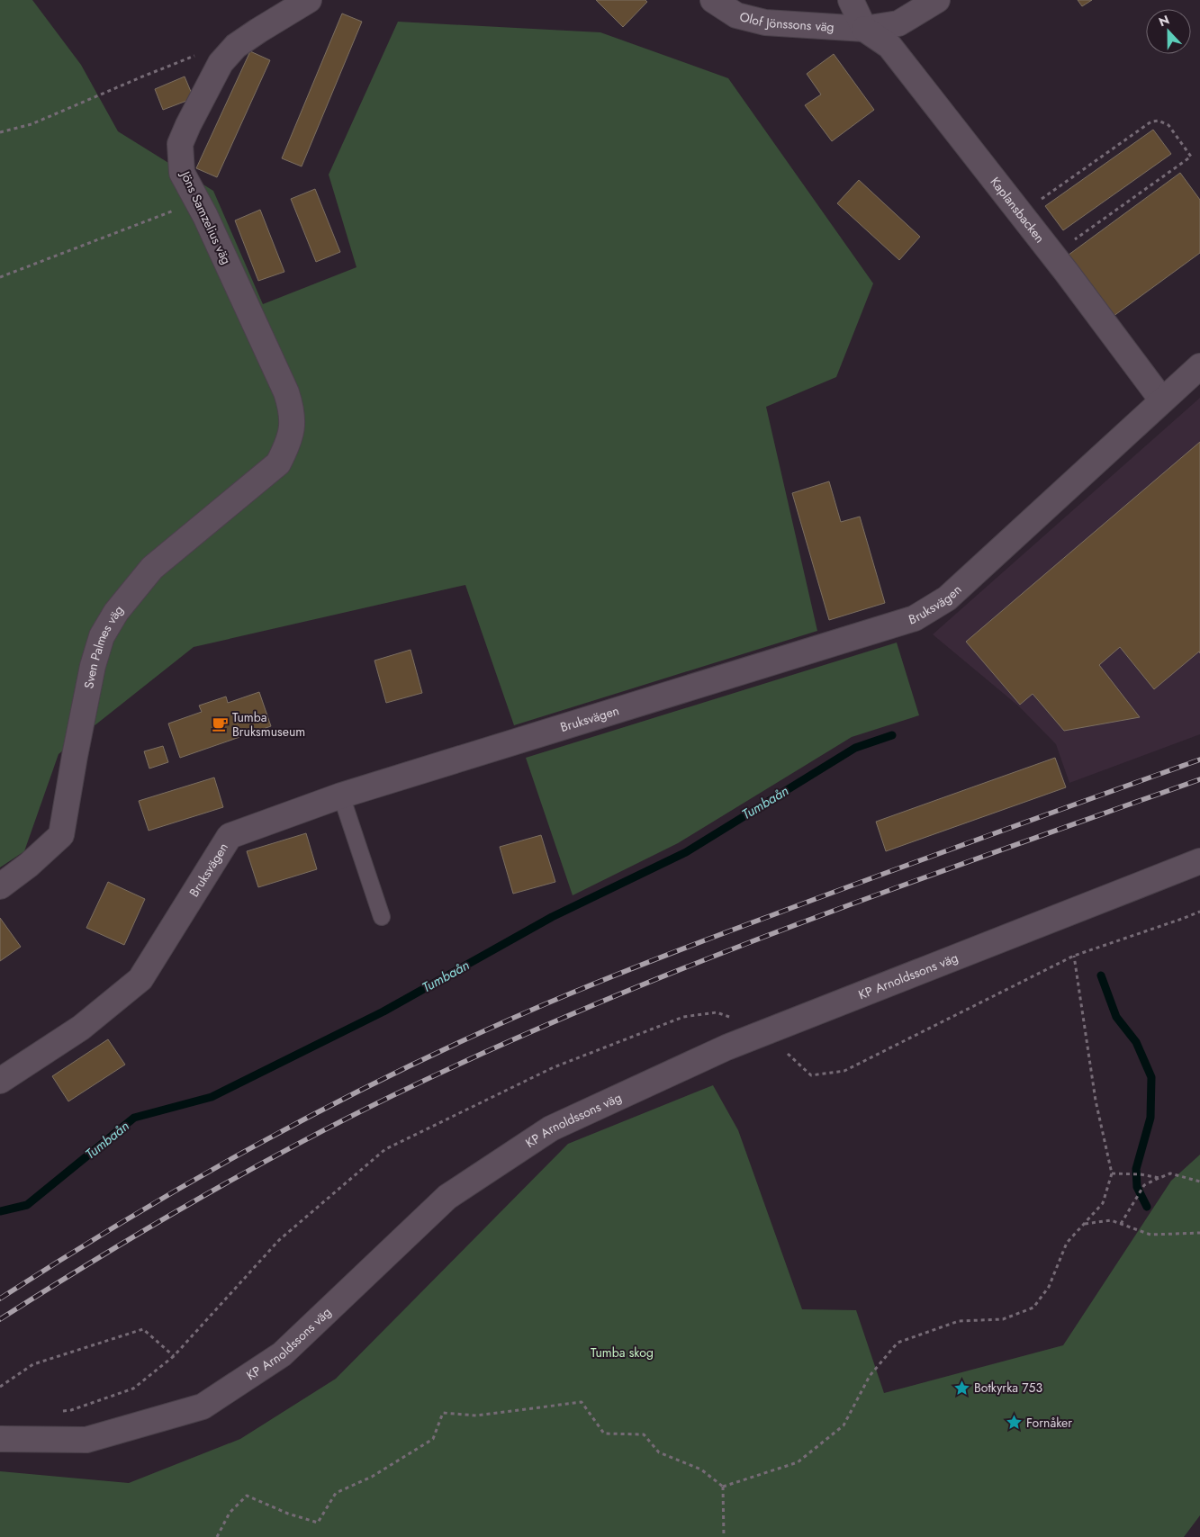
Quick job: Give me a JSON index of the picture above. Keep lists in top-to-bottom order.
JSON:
{
  "streets": {
    "street": [
      "Olof Jönssons väg",
      "Kaplansbacken",
      "Jöns Samzelius väg",
      "Bruksvägen",
      "Sven Palmes väg",
      "KP Arnoldssons väg"
    ]
  },
  "crossings": [
    ["Olof Jönssons väg", "Kaplansbacken"],
    ["Kaplansbacken", "Bruksvägen"],
    ["Jöns Samzelius väg", "Sven Palmes väg"]
  ],
  "water": ["Tumbaån"],
  "parks": ["Tumba skog"],
  "places": {
    "cafe": ["Tumba Bruksmuseum"],
    "place": ["Botkyrka 753", "Fornåker"]
  },
  "north": "top"
}
